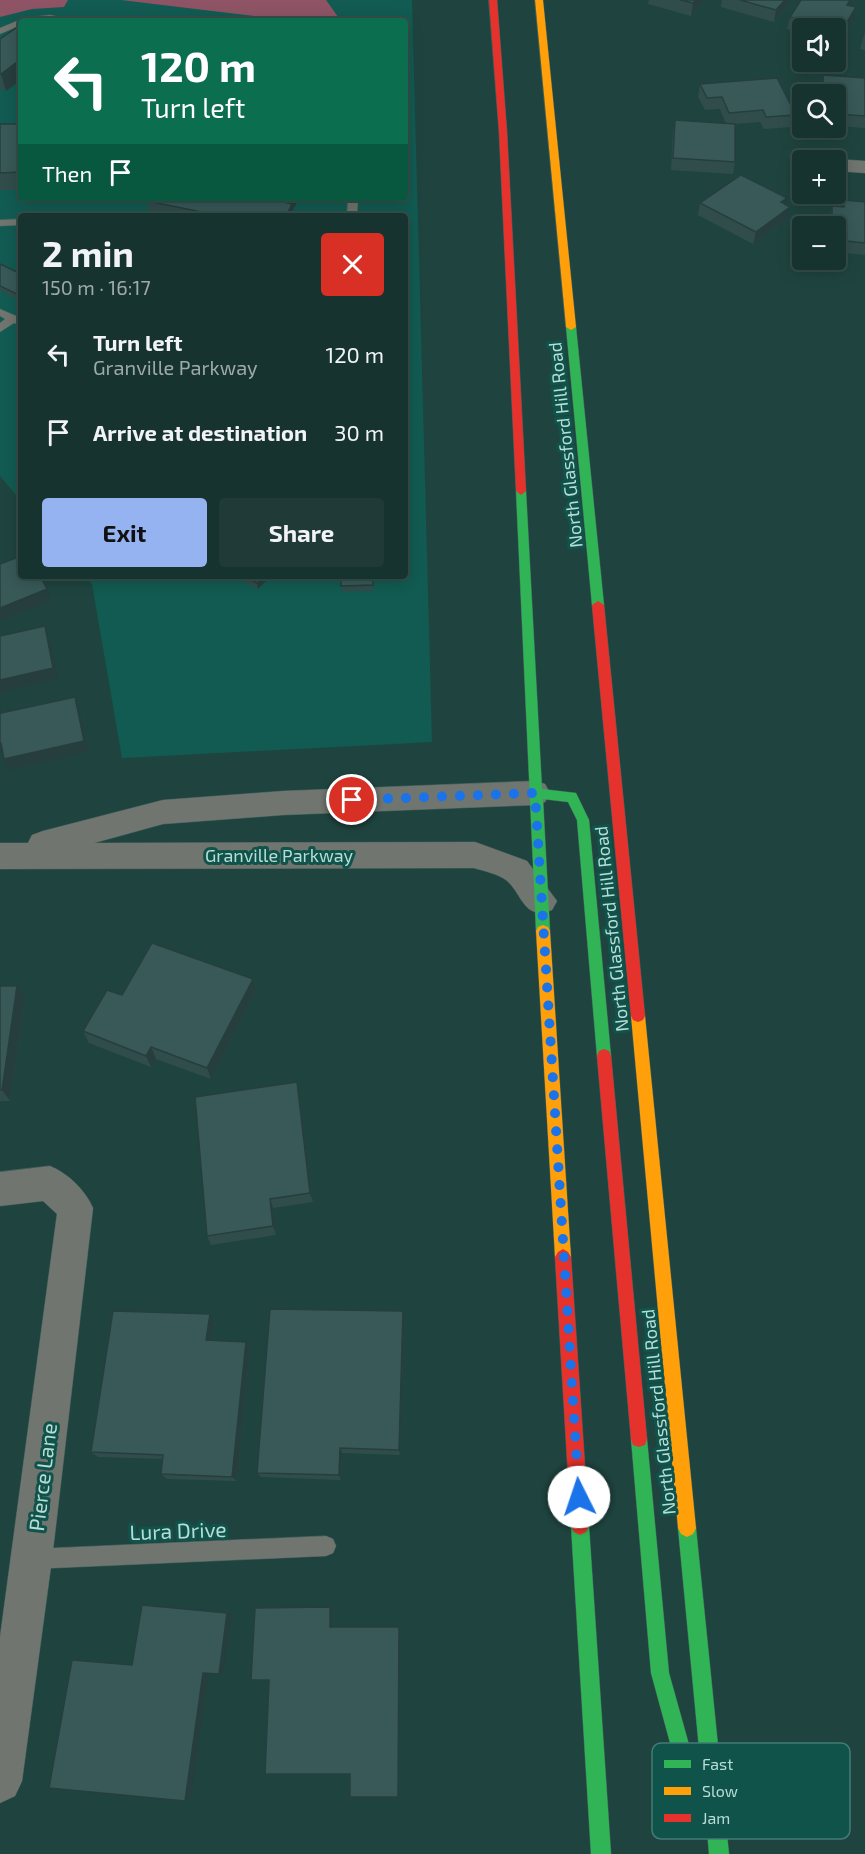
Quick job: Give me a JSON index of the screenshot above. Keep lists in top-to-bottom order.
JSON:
{
  "streets": {
    "main road": ["North Glassford Hill Road"],
    "street": ["Granville Parkway", "Pierce Lane"],
    "lane": ["Lura Drive"]
  },
  "crossings": [
    ["Pierce Lane", "Lura Drive"]
  ],
  "legend": ["Fast", "Slow", "Jam"],
  "page": {
    "map_buttons": ["+", "−"],
    "turn": ["120 m", "Turn left"],
    "then": "Then",
    "heading": ["2 min", "150 m · 16:17"],
    "list": [
      {
        "name": "Turn left",
        "note": "Granville Parkway",
        "value": "120 m"
      },
      {
        "name": "Arrive at destination",
        "value": "30 m"
      }
    ],
    "buttons": ["Exit", "Share"]
  }
}
